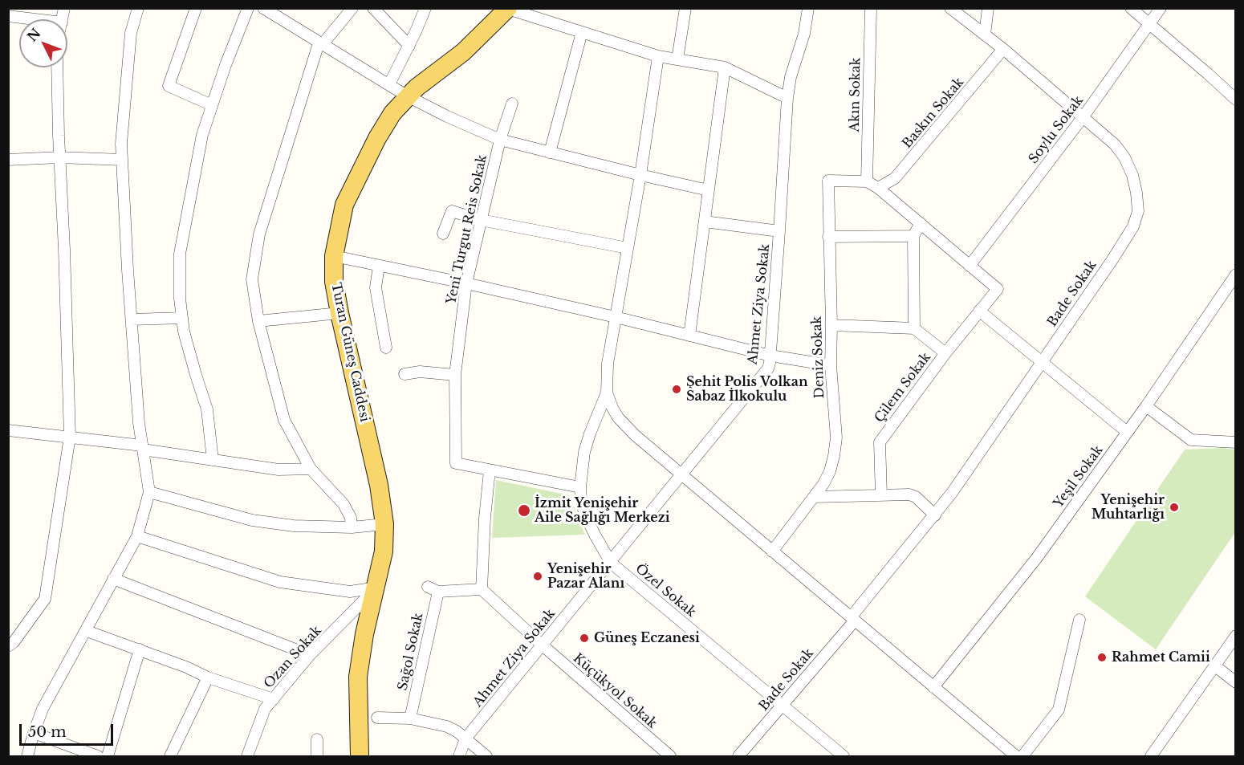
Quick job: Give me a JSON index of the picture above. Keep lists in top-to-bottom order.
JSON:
{
  "streets": {
    "main road": ["Turan Güneş Caddesi"],
    "street": [
      "Akın Sokak",
      "Baskın Sokak",
      "Soylu Sokak",
      "Yeni Turgut Reis Sokak",
      "Bade Sokak",
      "Ahmet Ziya Sokak",
      "Deniz Sokak",
      "Çilem Sokak",
      "Yeşil Sokak",
      "Özel Sokak",
      "Sağol Sokak",
      "Ozan Sokak",
      "Küçükyol Sokak"
    ]
  },
  "crossings": [
    ["Akın Sokak", "Deniz Sokak"],
    ["Baskın Sokak", "Bade Sokak"],
    ["Soylu Sokak", "Bade Sokak"],
    ["Yeni Turgut Reis Sokak", "Özel Sokak"],
    ["Bade Sokak", "Özel Sokak"],
    ["Ahmet Ziya Sokak", "Özel Sokak"],
    ["Ahmet Ziya Sokak", "Küçükyol Sokak"],
    ["Turan Güneş Caddesi", "Ozan Sokak"]
  ],
  "places": [
    "Şehit Polis Volkan Sabaz İlkokulu",
    "Yenişehir Muhtarlığı",
    "İzmit Yenişehir Aile Sağlığı Merkezi",
    "Yenişehir Pazar Alanı",
    "Güneş Eczanesi",
    "Rahmet Camii"
  ],
  "scale_bar": "50 m",
  "north": "top left"
}
